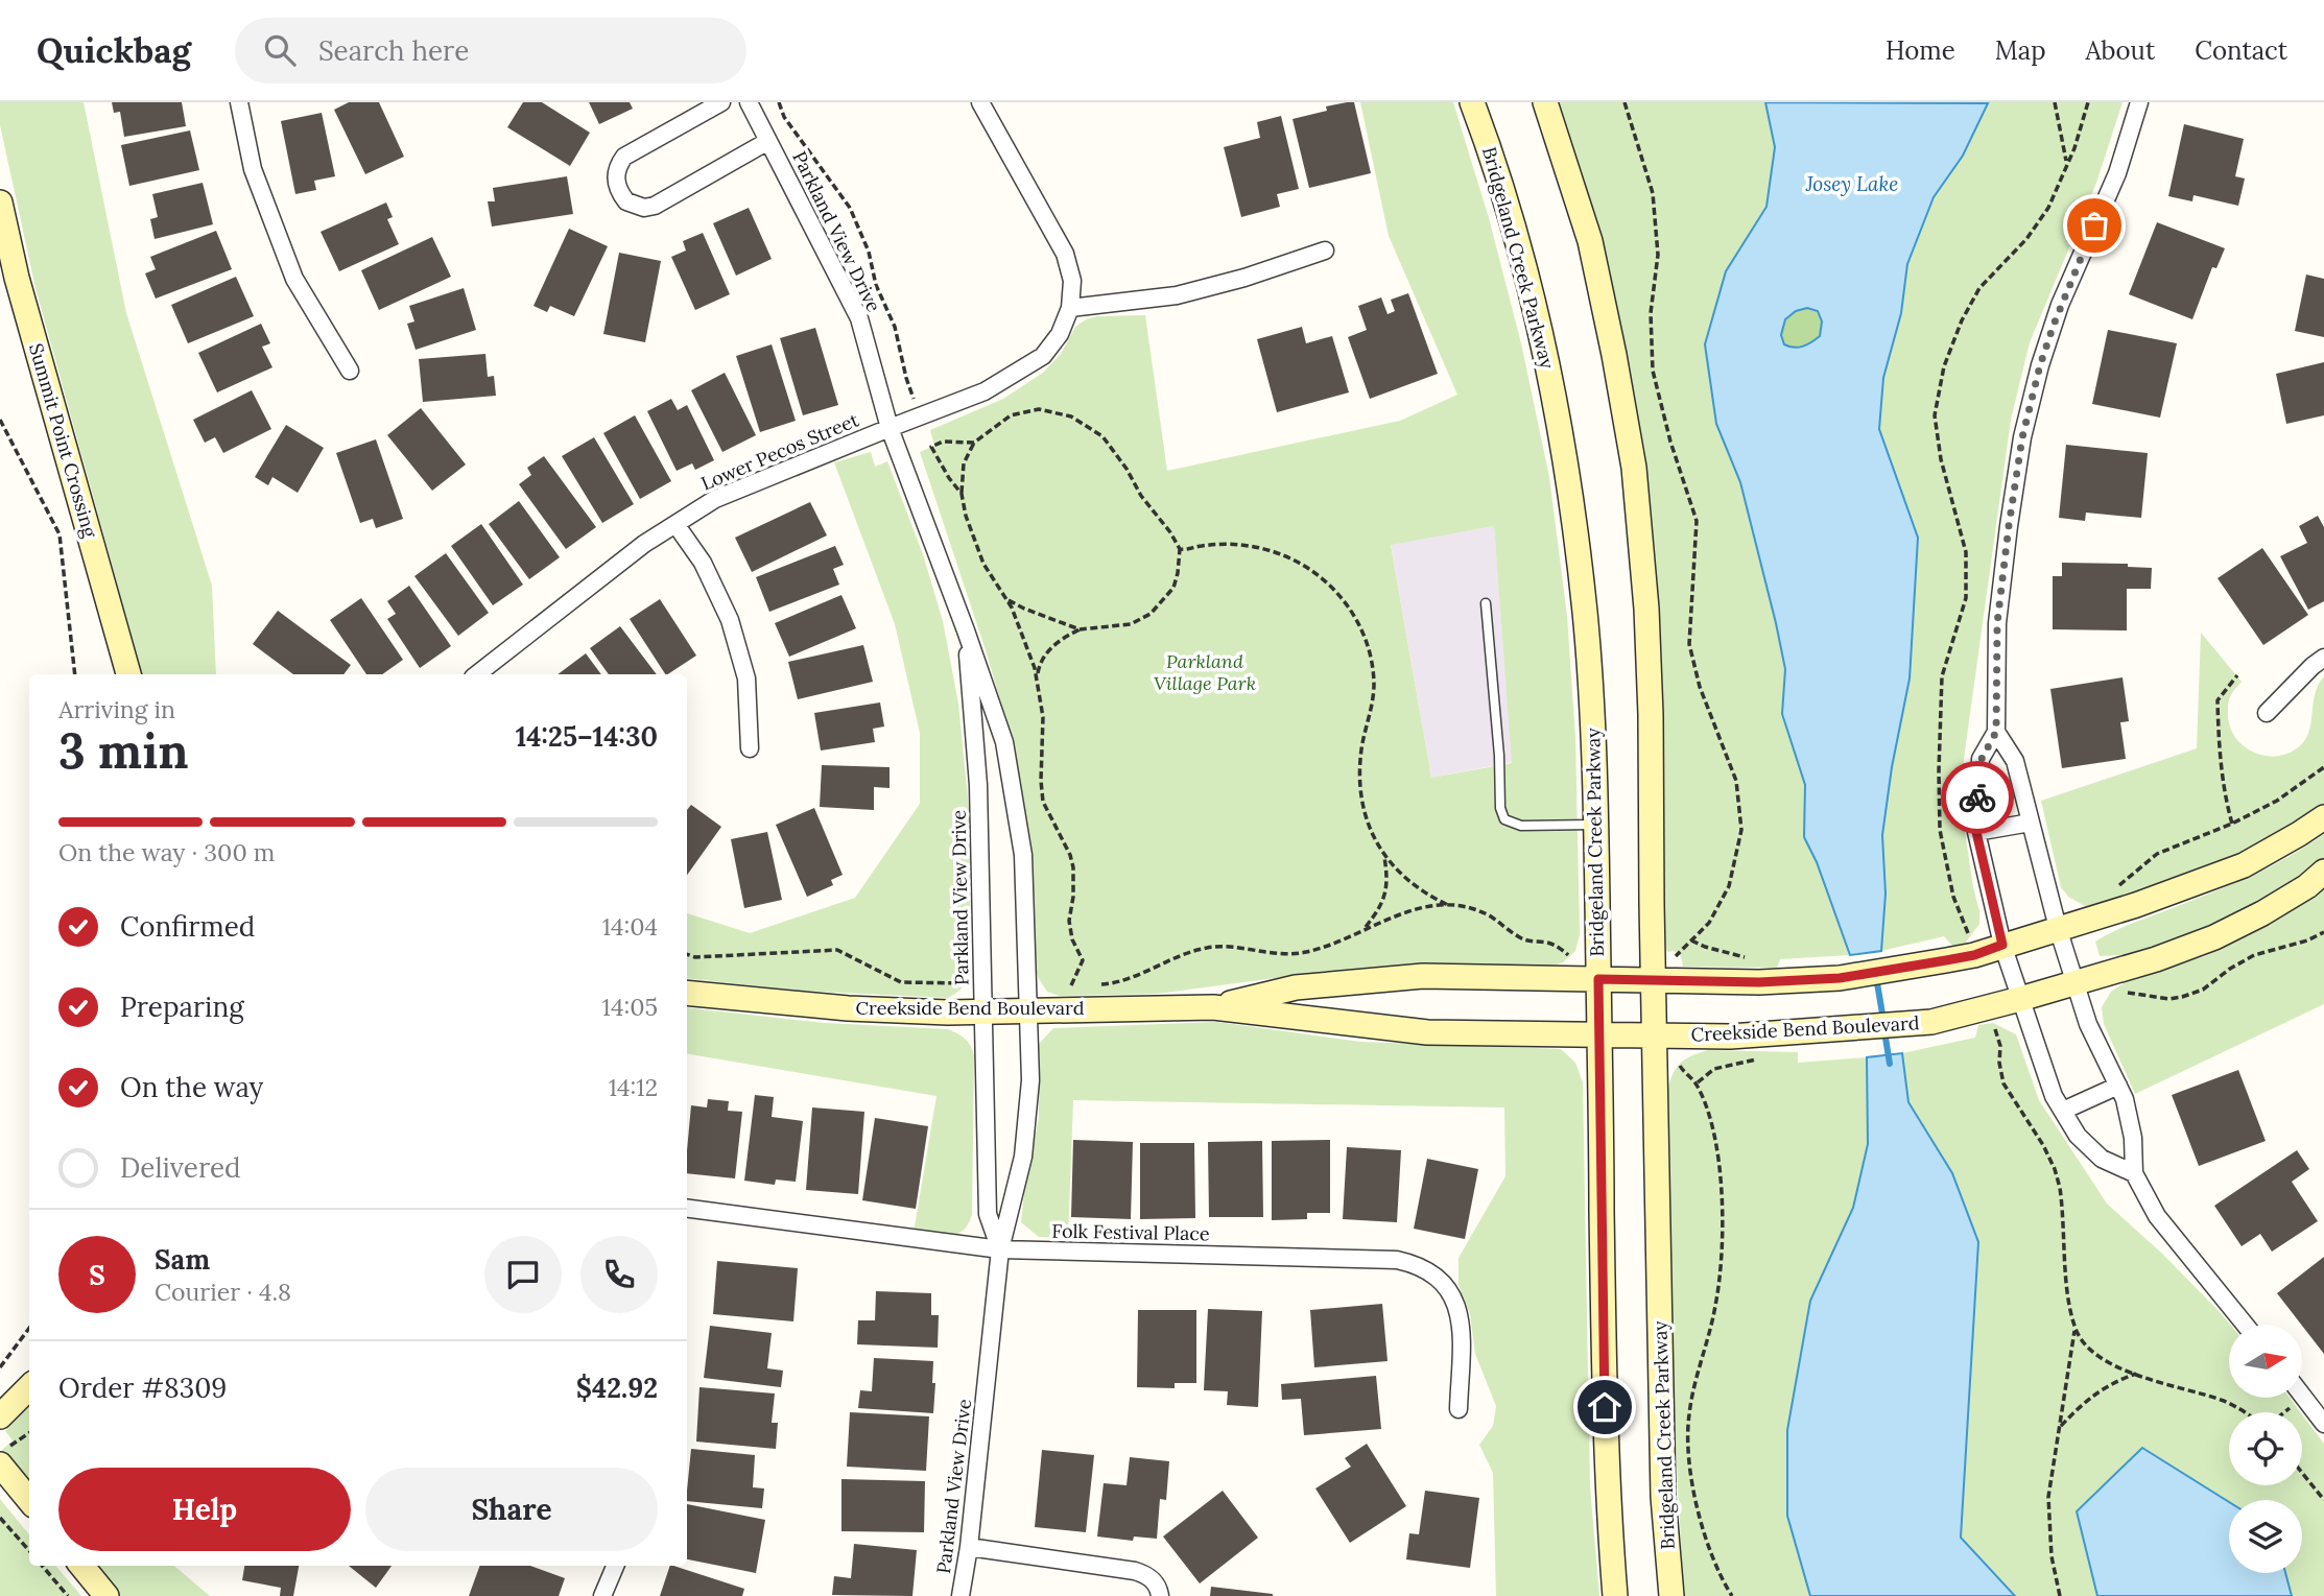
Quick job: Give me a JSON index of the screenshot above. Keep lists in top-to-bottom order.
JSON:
{
  "streets": {
    "street": [
      "Parkland View Drive",
      "Bridgeland Creek Parkway",
      "Summit Point Crossing",
      "Lower Pecos Street",
      "Creekside Bend Boulevard",
      "Folk Festival Place"
    ]
  },
  "crossings": [
    ["Parkland View Drive", "Lower Pecos Street"],
    ["Parkland View Drive", "Creekside Bend Boulevard"],
    ["Parkland View Drive", "Folk Festival Place"],
    ["Bridgeland Creek Parkway", "Creekside Bend Boulevard"]
  ],
  "water": ["Josey Lake"],
  "parks": ["Parkland Village Park"],
  "north": "right",
  "page": {
    "header": "Quickbag",
    "search": "Search here",
    "nav": [
      "Home",
      "Map",
      "About",
      "Contact"
    ],
    "heading": ["3 min", "Arriving in", "14:25–14:30"],
    "panel": [
      "Sam",
      "Courier · 4.8",
      "Order #8309",
      "$42.92"
    ],
    "bar": "On the way · 300 m",
    "list": [
      ["Confirmed", "14:04"],
      ["Preparing", "14:05"],
      ["On the way", "14:12"],
      "Delivered"
    ],
    "round": "S",
    "buttons": ["Help", "Share"]
  }
}
